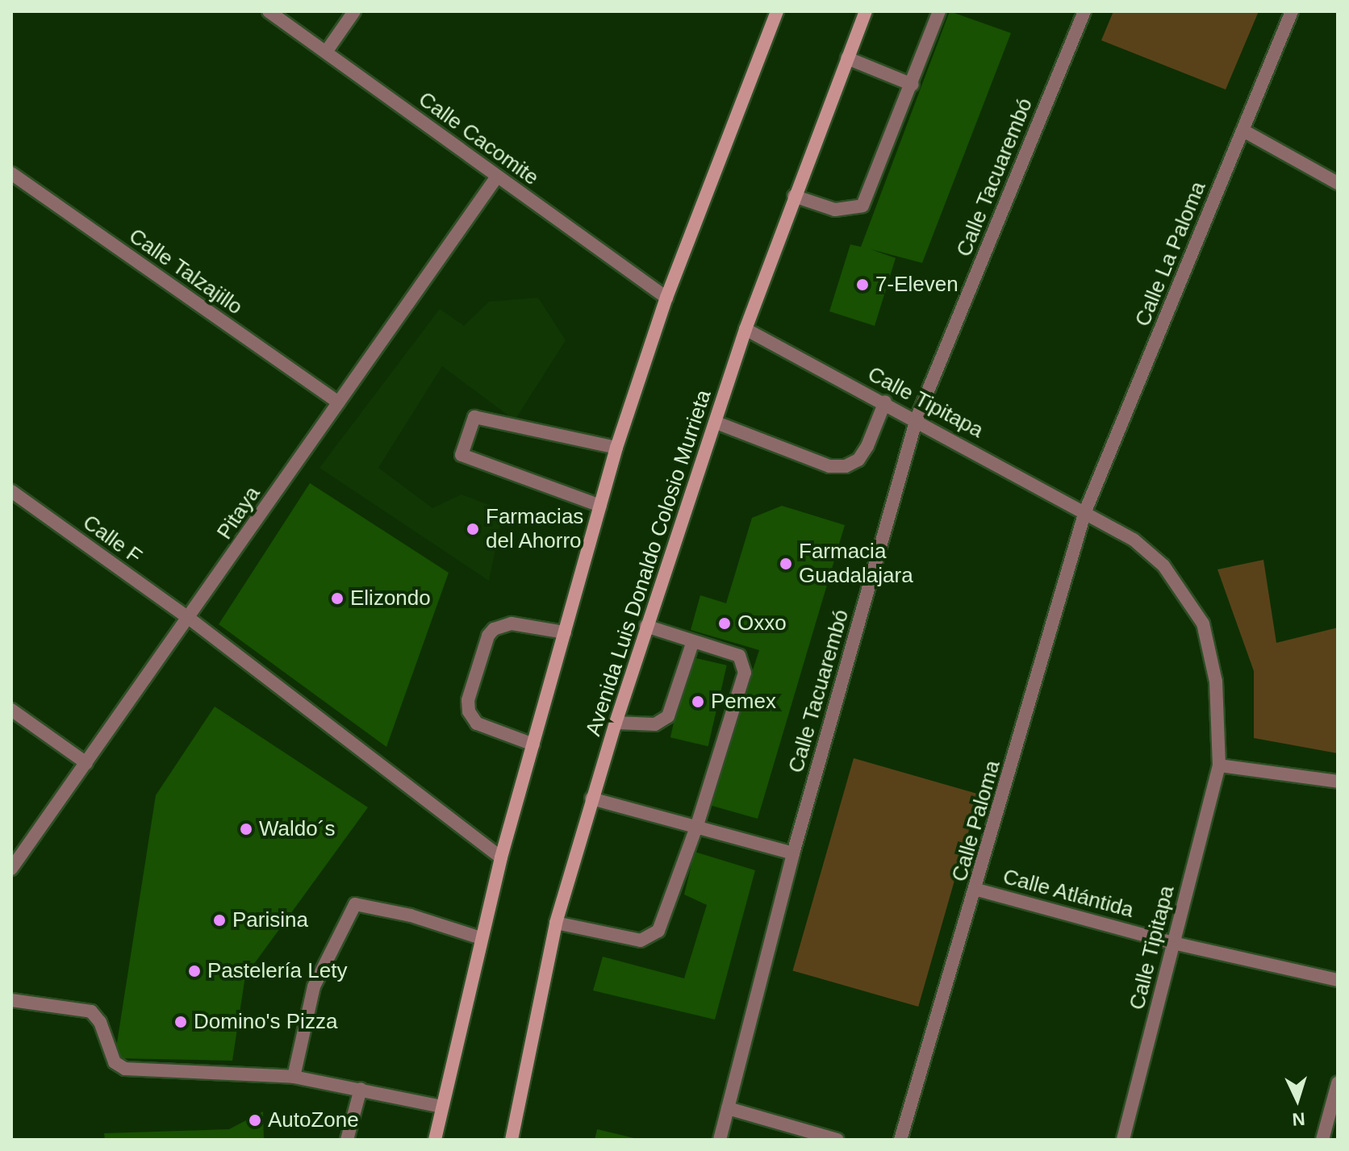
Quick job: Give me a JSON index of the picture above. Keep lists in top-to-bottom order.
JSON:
{
  "streets": {
    "main road": ["Avenida Luis Donaldo Colosio Murrieta"],
    "street": [
      "Calle Cacomite",
      "Calle Tacuarembó",
      "Calle La Paloma",
      "Calle Talzajillo",
      "Calle Tipitapa",
      "Pitaya",
      "Calle F",
      "Calle Paloma",
      "Calle Atlántida"
    ]
  },
  "crossings": [
    ["Calle Cacomite", "Pitaya"],
    ["Calle Tacuarembó", "Calle Tipitapa"],
    ["Calle La Paloma", "Calle Tipitapa"],
    ["Calle La Paloma", "Calle Paloma"],
    ["Calle Talzajillo", "Pitaya"],
    ["Calle Tipitapa", "Avenida Luis Donaldo Colosio Murrieta"],
    ["Calle Tipitapa", "Calle Paloma"],
    ["Calle Tipitapa", "Calle Atlántida"],
    ["Pitaya", "Calle F"],
    ["Calle Paloma", "Calle Atlántida"]
  ],
  "places": [
    "7-Eleven",
    "Farmacias del Ahorro",
    "Farmacia Guadalajara",
    "Elizondo",
    "Oxxo",
    "Pemex",
    "Waldo´s",
    "Parisina",
    "Pastelería Lety",
    "Domino's Pizza",
    "AutoZone"
  ],
  "north": "bottom"
}
